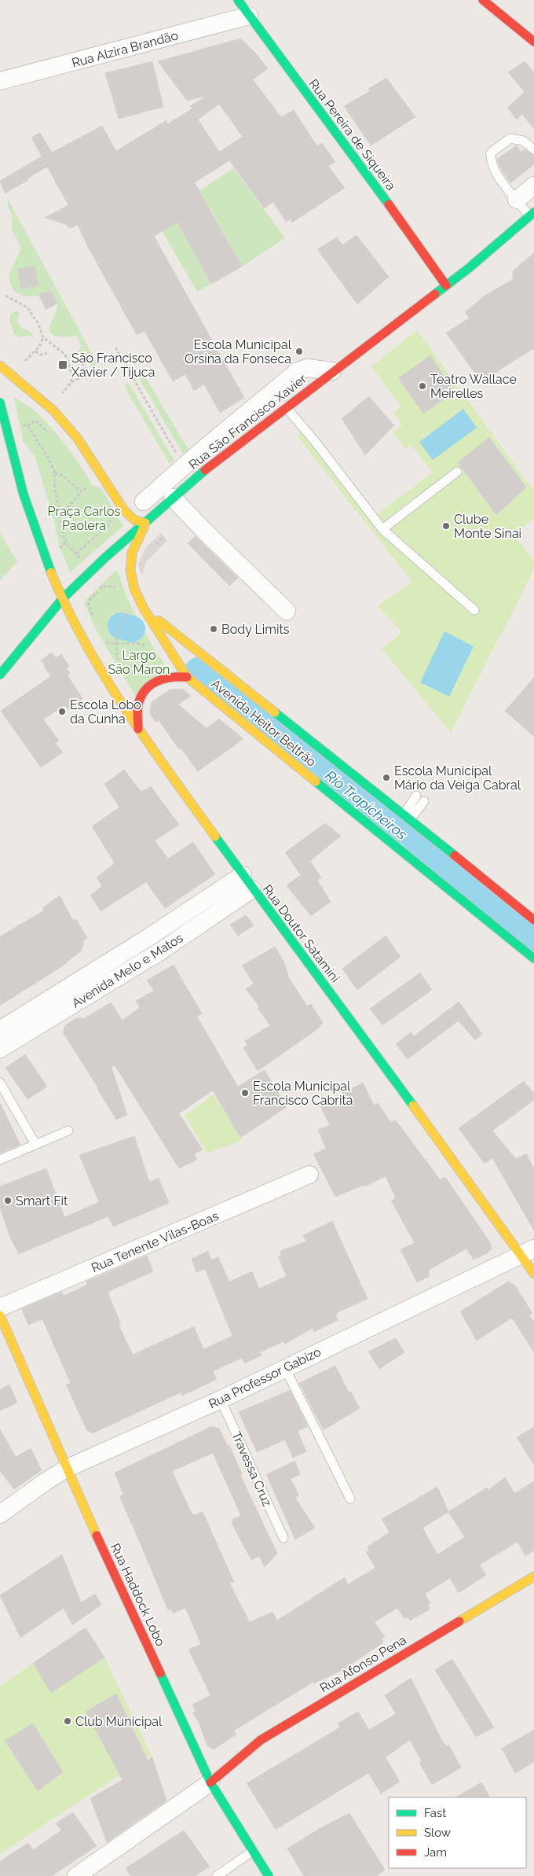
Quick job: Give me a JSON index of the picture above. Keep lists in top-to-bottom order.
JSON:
{
  "streets": {
    "main road": [
      "Rua Pereira de Siqueira",
      "Rua São Francisco Xavier",
      "Avenida Heitor Beltrão",
      "Rua Doutor Satamini",
      "Rua Haddock Lobo",
      "Rua Afonso Pena"
    ],
    "street": [
      "Rua Alzira Brandão",
      "Avenida Melo e Matos",
      "Rua Tenente Vilas-Boas",
      "Rua Professor Gabizo"
    ],
    "lane": ["Travessa Cruz"]
  },
  "crossings": [
    ["Rua Alzira Brandão", "Rua Pereira de Siqueira"],
    ["Rua Pereira de Siqueira", "Rua São Francisco Xavier"],
    ["Rua São Francisco Xavier", "Avenida Heitor Beltrão"],
    ["Rua São Francisco Xavier", "Rua Doutor Satamini"],
    ["Rua Doutor Satamini", "Avenida Melo e Matos"],
    ["Rua Doutor Satamini", "Rua Professor Gabizo"],
    ["Rua Professor Gabizo", "Travessa Cruz"],
    ["Rua Professor Gabizo", "Rua Haddock Lobo"],
    ["Rua Haddock Lobo", "Rua Afonso Pena"]
  ],
  "water": ["Rio Trapicheiros"],
  "parks": ["Praça Carlos Paolera", "Largo São Maron"],
  "places": {
    "other": [
      "Escola Municipal Orsina da Fonseca",
      "Teatro Wallace Meirelles",
      "Clube Monte Sinai",
      "Body Limits",
      "Escola Lobo da Cunha",
      "Escola Municipal Mário da Veiga Cabral",
      "Escola Municipal Francisco Cabrita",
      "Smart Fit",
      "Club Municipal"
    ],
    "transit": ["São Francisco Xavier / Tijuca"]
  },
  "legend": ["Fast", "Slow", "Jam"]
}
